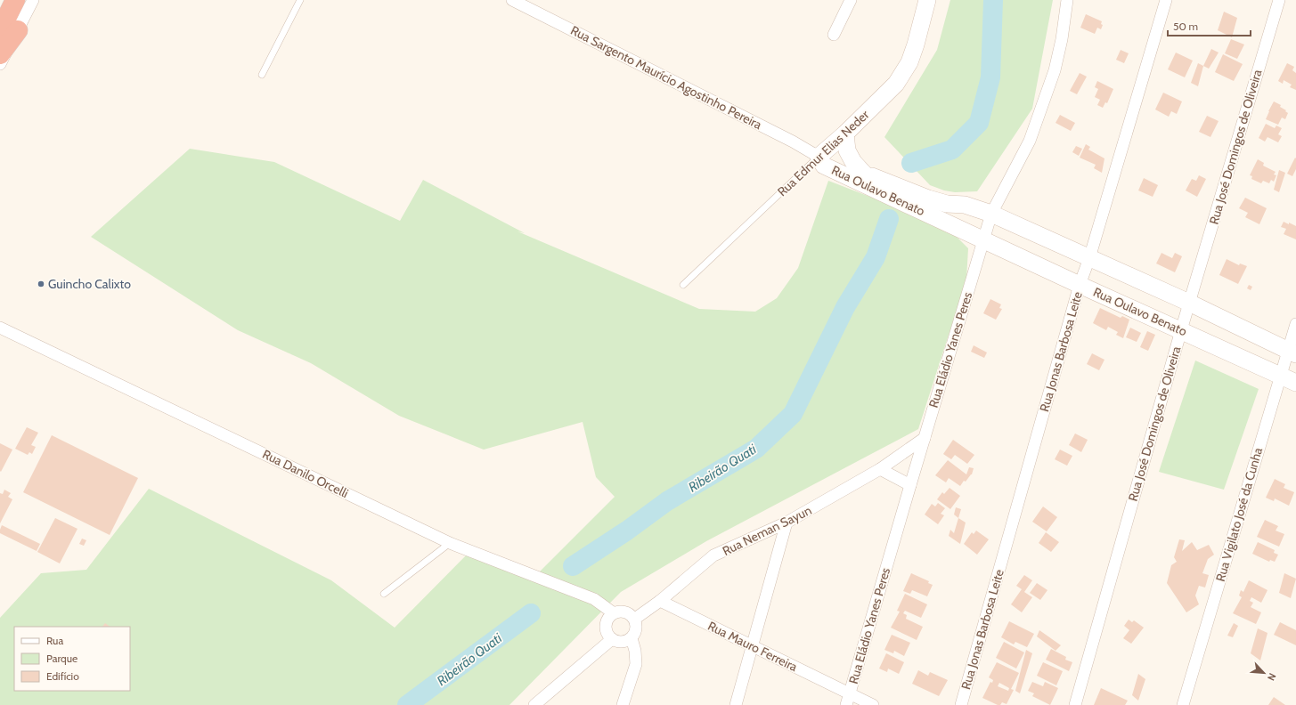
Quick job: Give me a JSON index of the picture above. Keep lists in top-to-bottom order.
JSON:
{
  "streets": {
    "street": [
      "Rua Sargento Maurício Agostinho Pereira",
      "Rua José Domingos de Oliveira",
      "Rua Edmur Elias Neder",
      "Rua Oulavo Benato",
      "Rua Eládio Yanes Peres",
      "Rua Jonas Barbosa Leite",
      "Rua Danilo Orcelli",
      "Rua Vigilato José da Cunha",
      "Rua Neman Sayun",
      "Rua Mauro Ferreira"
    ]
  },
  "crossings": [
    ["Rua Sargento Maurício Agostinho Pereira", "Rua Edmur Elias Neder"],
    ["Rua Sargento Maurício Agostinho Pereira", "Rua Oulavo Benato"],
    ["Rua José Domingos de Oliveira", "Rua Oulavo Benato"],
    ["Rua Edmur Elias Neder", "Rua Oulavo Benato"],
    ["Rua Oulavo Benato", "Rua Eládio Yanes Peres"],
    ["Rua Oulavo Benato", "Rua Jonas Barbosa Leite"],
    ["Rua Oulavo Benato", "Rua Vigilato José da Cunha"],
    ["Rua Eládio Yanes Peres", "Rua Neman Sayun"],
    ["Rua Eládio Yanes Peres", "Rua Mauro Ferreira"],
    ["Rua Neman Sayun", "Rua Mauro Ferreira"]
  ],
  "water": ["Ribeirão Quati"],
  "places": ["Guincho Calixto"],
  "legend": ["Rua", "Parque", "Edifício"],
  "scale_bar": "50 m",
  "north": "bottom right"
}
